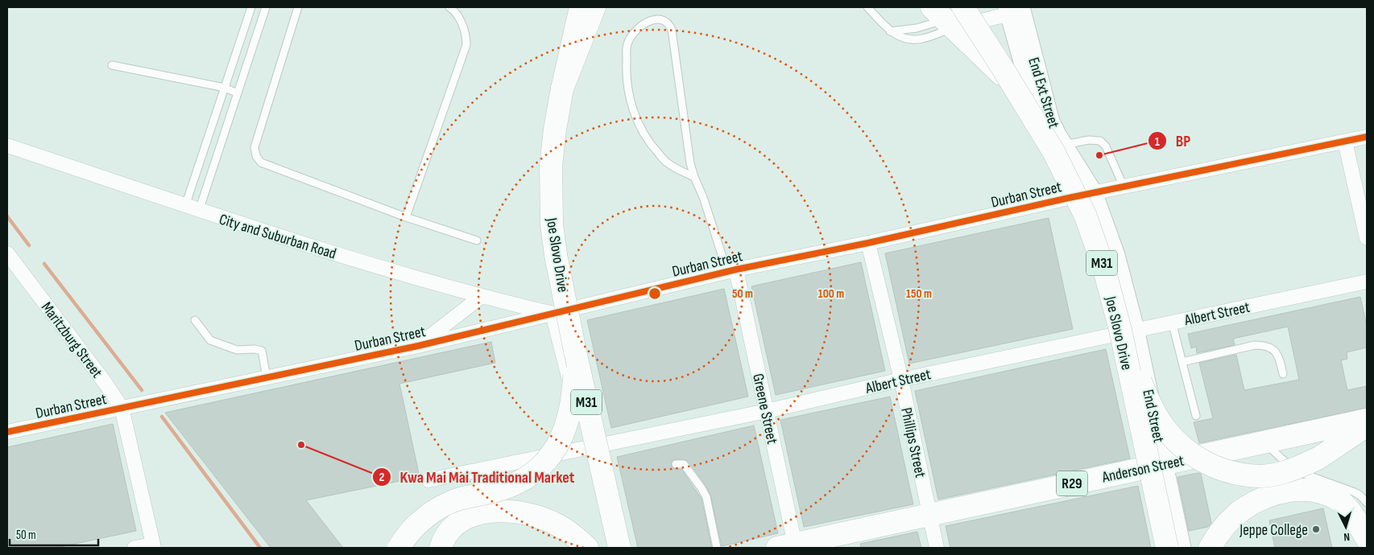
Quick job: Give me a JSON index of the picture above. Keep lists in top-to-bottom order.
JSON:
{
  "streets": {
    "main road": [
      "Joe Slovo Drive",
      "M31",
      "Anderson Street",
      "R29"
    ],
    "street": [
      "End Ext Street",
      "Durban Street",
      "City and Suburban Road",
      "Albert Street",
      "Maritzburg Street",
      "Greene Street",
      "End Street",
      "Phillips Street"
    ]
  },
  "crossings": [
    ["End Ext Street", "Durban Street"],
    ["End Ext Street", "End Street"],
    ["Durban Street", "City and Suburban Road"],
    ["Durban Street", "Maritzburg Street"],
    ["Durban Street", "Greene Street"],
    ["Durban Street", "End Street"],
    ["Durban Street", "Phillips Street"],
    ["Joe Slovo Drive", "Albert Street"],
    ["Joe Slovo Drive", "End Street"],
    ["Albert Street", "Greene Street"],
    ["Albert Street", "End Street"],
    ["Albert Street", "Phillips Street"],
    ["Greene Street", "Anderson Street"],
    ["End Street", "Anderson Street"],
    ["Phillips Street", "Anderson Street"]
  ],
  "places": ["BP", "Kwa Mai Mai Traditional Market", "Jeppe College"],
  "scale_bar": "50 m",
  "north": "bottom",
  "rings": ["50 m", "100 m", "150 m"]
}
